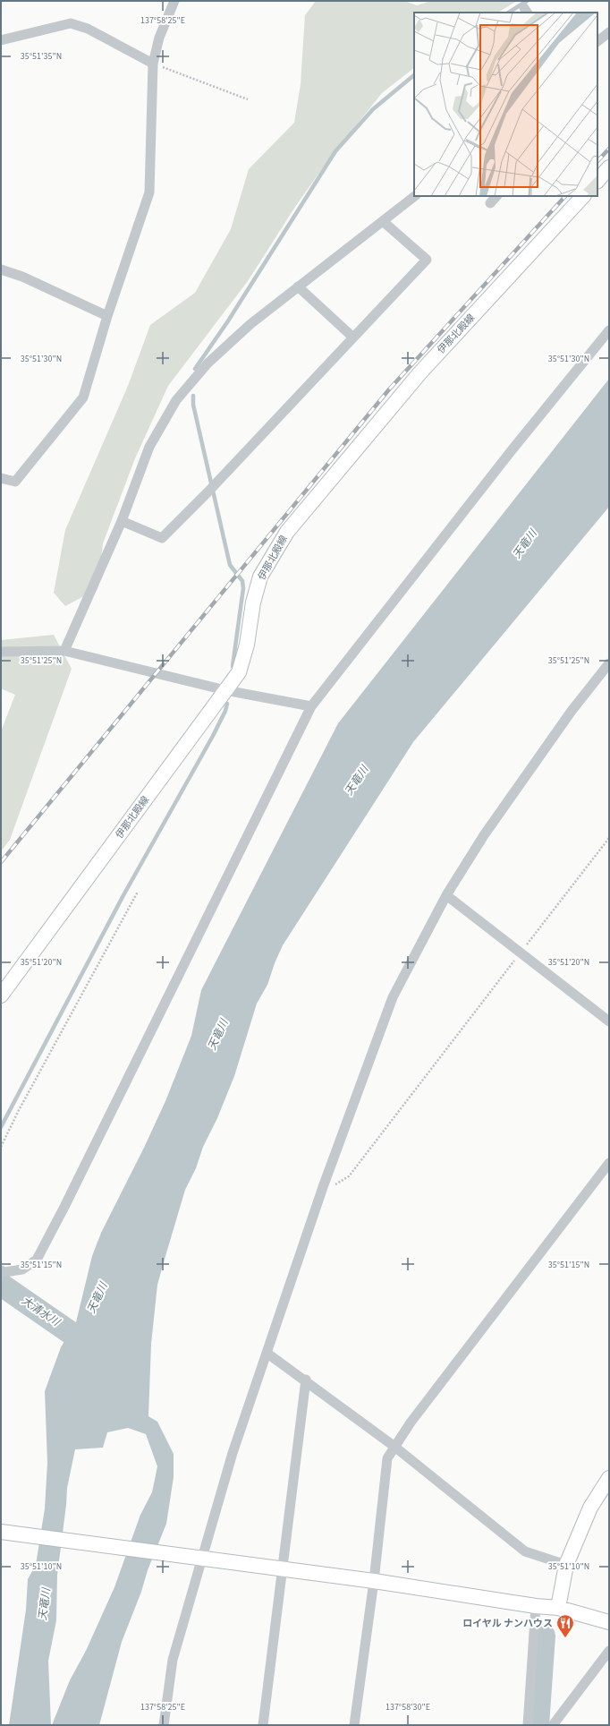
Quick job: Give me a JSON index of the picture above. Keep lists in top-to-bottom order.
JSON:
{
  "streets": {
    "main road": ["伊那北殿線"]
  },
  "water": ["天竜川", "大清水川"],
  "places": {
    "restaurant": ["ロイヤル ナンハウス"]
  },
  "coordinates": [
    "137°58'25\"E",
    "35°51'35\"N",
    "35°51'30\"N",
    "35°51'25\"N",
    "35°51'20\"N",
    "35°51'15\"N",
    "35°51'10\"N",
    "137°58'30\"E"
  ]
}
